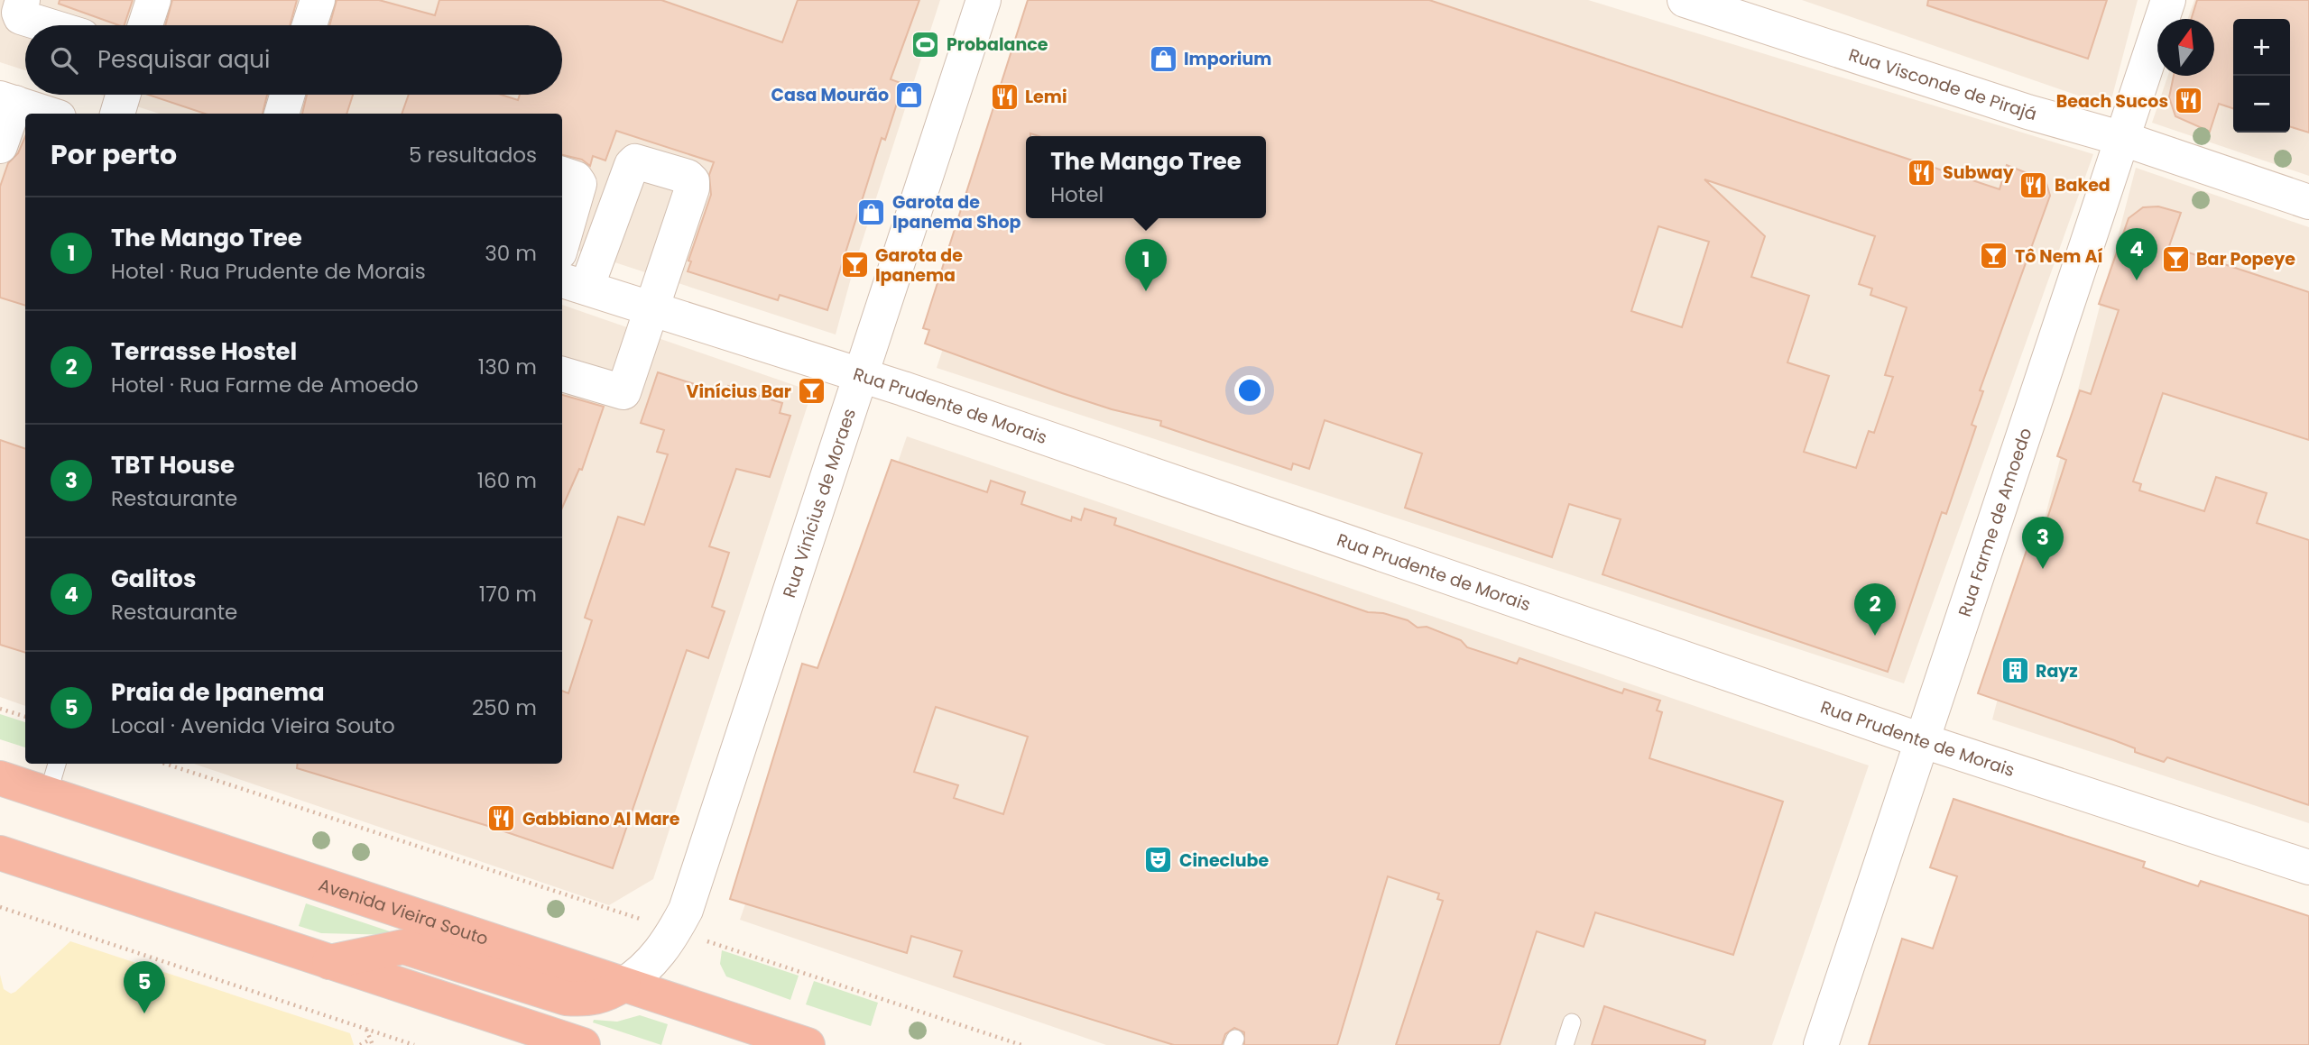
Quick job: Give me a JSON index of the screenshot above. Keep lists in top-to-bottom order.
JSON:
{
  "streets": {
    "highway": ["Avenida Vieira Souto"],
    "street": [
      "Rua Visconde de Pirajá",
      "Rua Prudente de Morais",
      "Rua Vinícius de Moraes",
      "Rua Farme de Amoedo"
    ]
  },
  "crossings": [
    ["Rua Visconde de Pirajá", "Rua Farme de Amoedo"],
    ["Rua Prudente de Morais", "Rua Vinícius de Moraes"],
    ["Rua Prudente de Morais", "Rua Farme de Amoedo"],
    ["Rua Vinícius de Moraes", "Avenida Vieira Souto"]
  ],
  "places": {
    "sports": ["Probalance"],
    "shop": ["Imporium", "Casa Mourão", "Garota de Ipanema Shop"],
    "restaurant": [
      "Lemi",
      "Beach Sucos",
      "Subway",
      "Baked",
      "Gabbiano Al Mare"
    ],
    "bar": [
      "Tô Nem Aí",
      "Bar Popeye",
      "Garota de Ipanema",
      "Vinícius Bar"
    ],
    "building": ["Rayz"],
    "theatre": ["Cineclube"]
  },
  "north": "top",
  "page": {
    "map_buttons": ["+", "−"],
    "search": "Pesquisar aqui",
    "heading": ["Por perto", "5 resultados"],
    "popup": ["The Mango Tree", "Hotel"],
    "list": [
      {
        "mark": "1",
        "name": "The Mango Tree",
        "note": "Hotel · Rua Prudente de Morais",
        "value": "30 m"
      },
      {
        "mark": "2",
        "name": "Terrasse Hostel",
        "note": "Hotel · Rua Farme de Amoedo",
        "value": "130 m"
      },
      {
        "mark": "3",
        "name": "TBT House",
        "note": "Restaurante",
        "value": "160 m"
      },
      {
        "mark": "4",
        "name": "Galitos",
        "note": "Restaurante",
        "value": "170 m"
      },
      {
        "mark": "5",
        "name": "Praia de Ipanema",
        "note": "Local · Avenida Vieira Souto",
        "value": "250 m"
      }
    ],
    "pins": [
      "4",
      "1",
      "3",
      "2",
      "5"
    ]
  }
}
